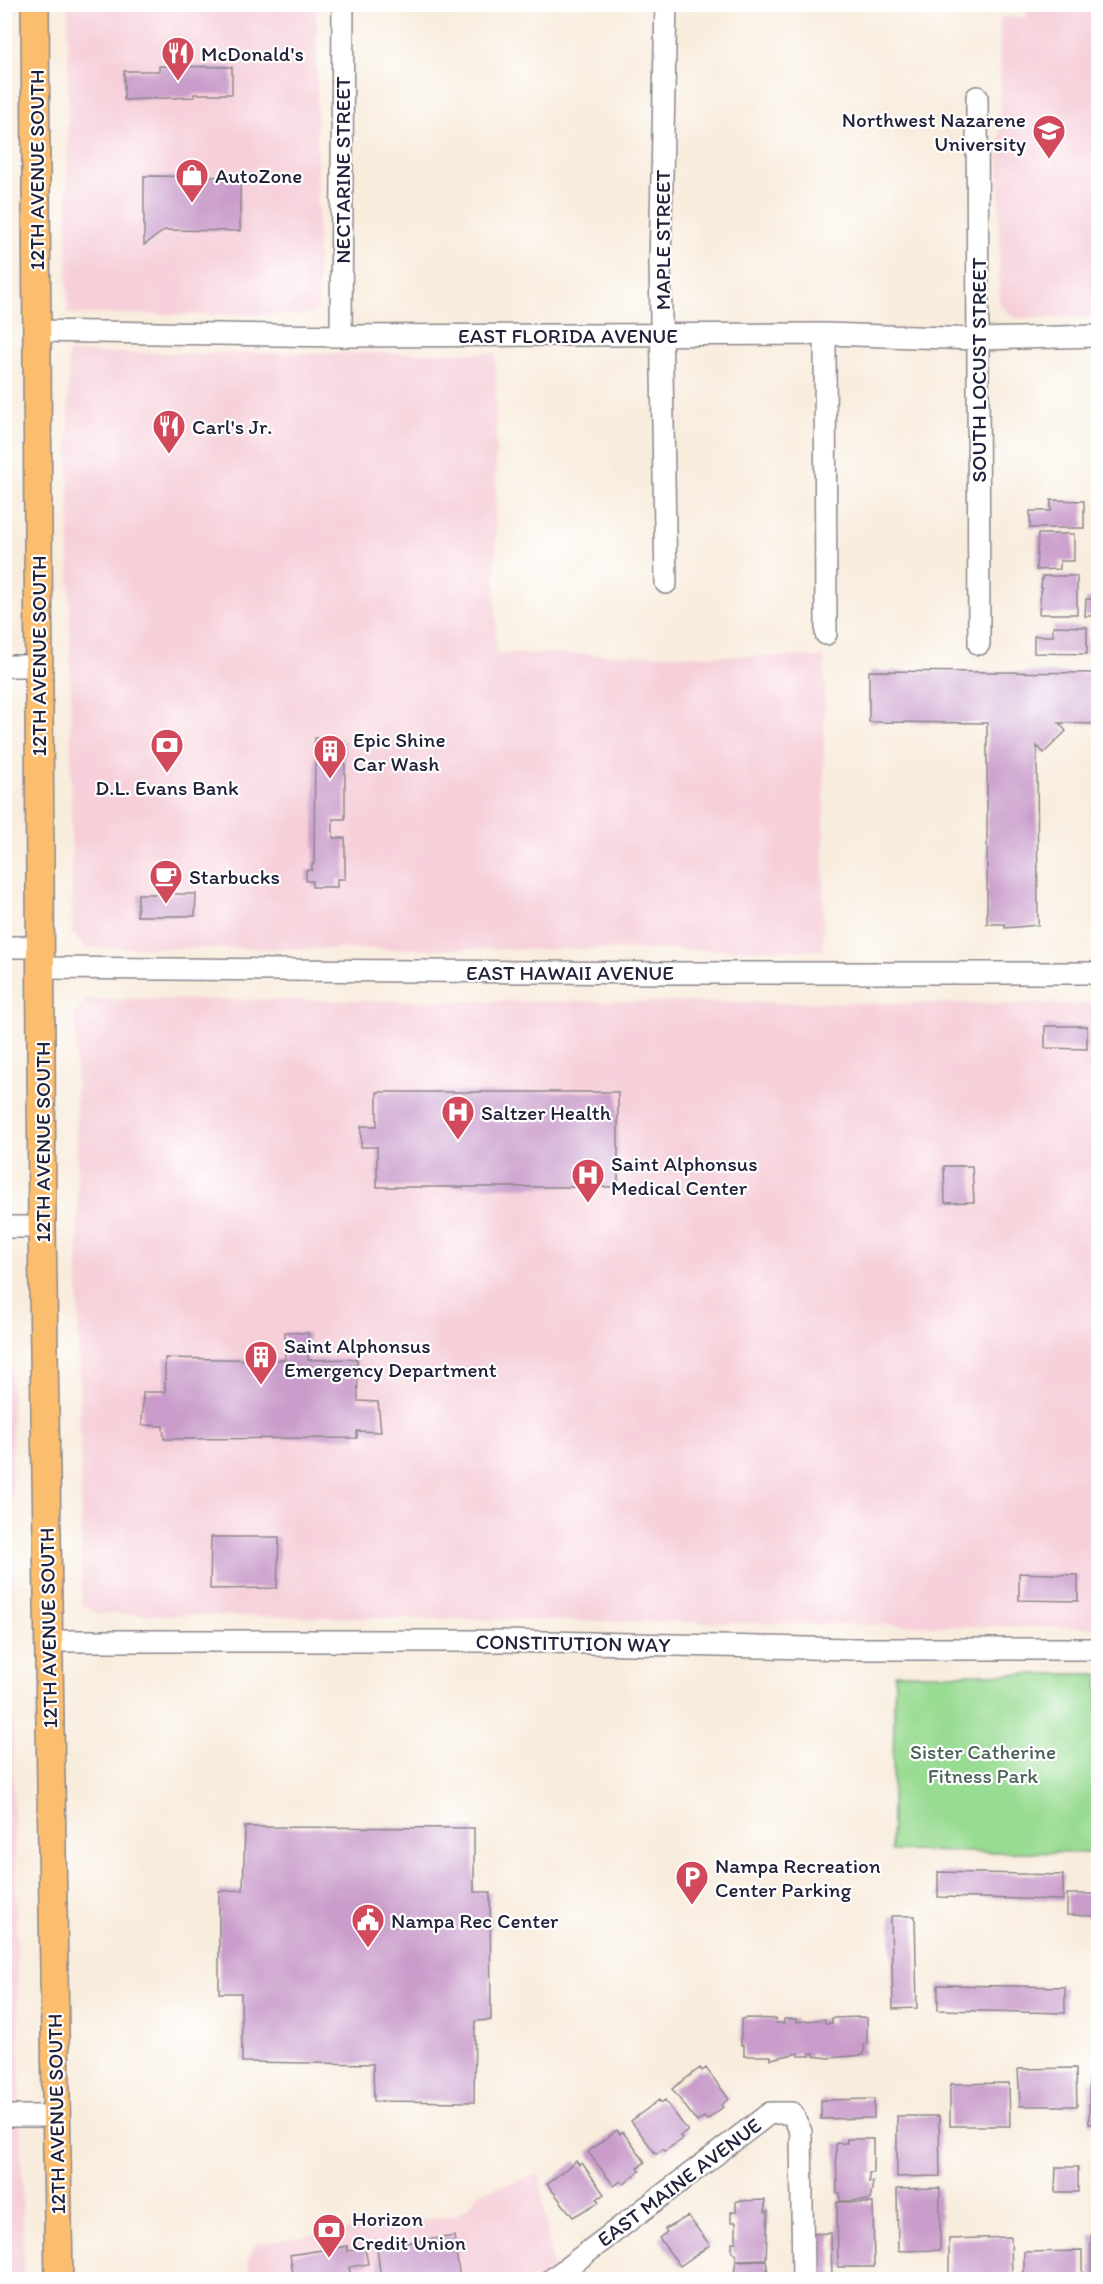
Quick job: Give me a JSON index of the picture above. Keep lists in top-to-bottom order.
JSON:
{
  "streets": {
    "main road": ["12TH AVENUE SOUTH"],
    "street": [
      "NECTARINE STREET",
      "MAPLE STREET",
      "EAST FLORIDA AVENUE",
      "SOUTH LOCUST STREET",
      "EAST HAWAII AVENUE",
      "CONSTITUTION WAY",
      "EAST MAINE AVENUE"
    ]
  },
  "crossings": [
    ["12TH AVENUE SOUTH", "EAST FLORIDA AVENUE"],
    ["12TH AVENUE SOUTH", "EAST HAWAII AVENUE"],
    ["12TH AVENUE SOUTH", "CONSTITUTION WAY"],
    ["NECTARINE STREET", "EAST FLORIDA AVENUE"],
    ["MAPLE STREET", "EAST FLORIDA AVENUE"],
    ["EAST FLORIDA AVENUE", "SOUTH LOCUST STREET"]
  ],
  "parks": ["Sister Catherine Fitness Park"],
  "places": {
    "restaurant": ["McDonald's", "Carl's Jr."],
    "school or university": ["Northwest Nazarene University"],
    "shop": ["AutoZone"],
    "bank": ["D.L. Evans Bank", "Horizon Credit Union"],
    "building": ["Epic Shine Car Wash", "Saint Alphonsus Emergency Department"],
    "cafe": ["Starbucks"],
    "hospital": ["Saltzer Health", "Saint Alphonsus Medical Center"],
    "parking": ["Nampa Recreation Center Parking"],
    "public building": ["Nampa Rec Center"]
  }
}
